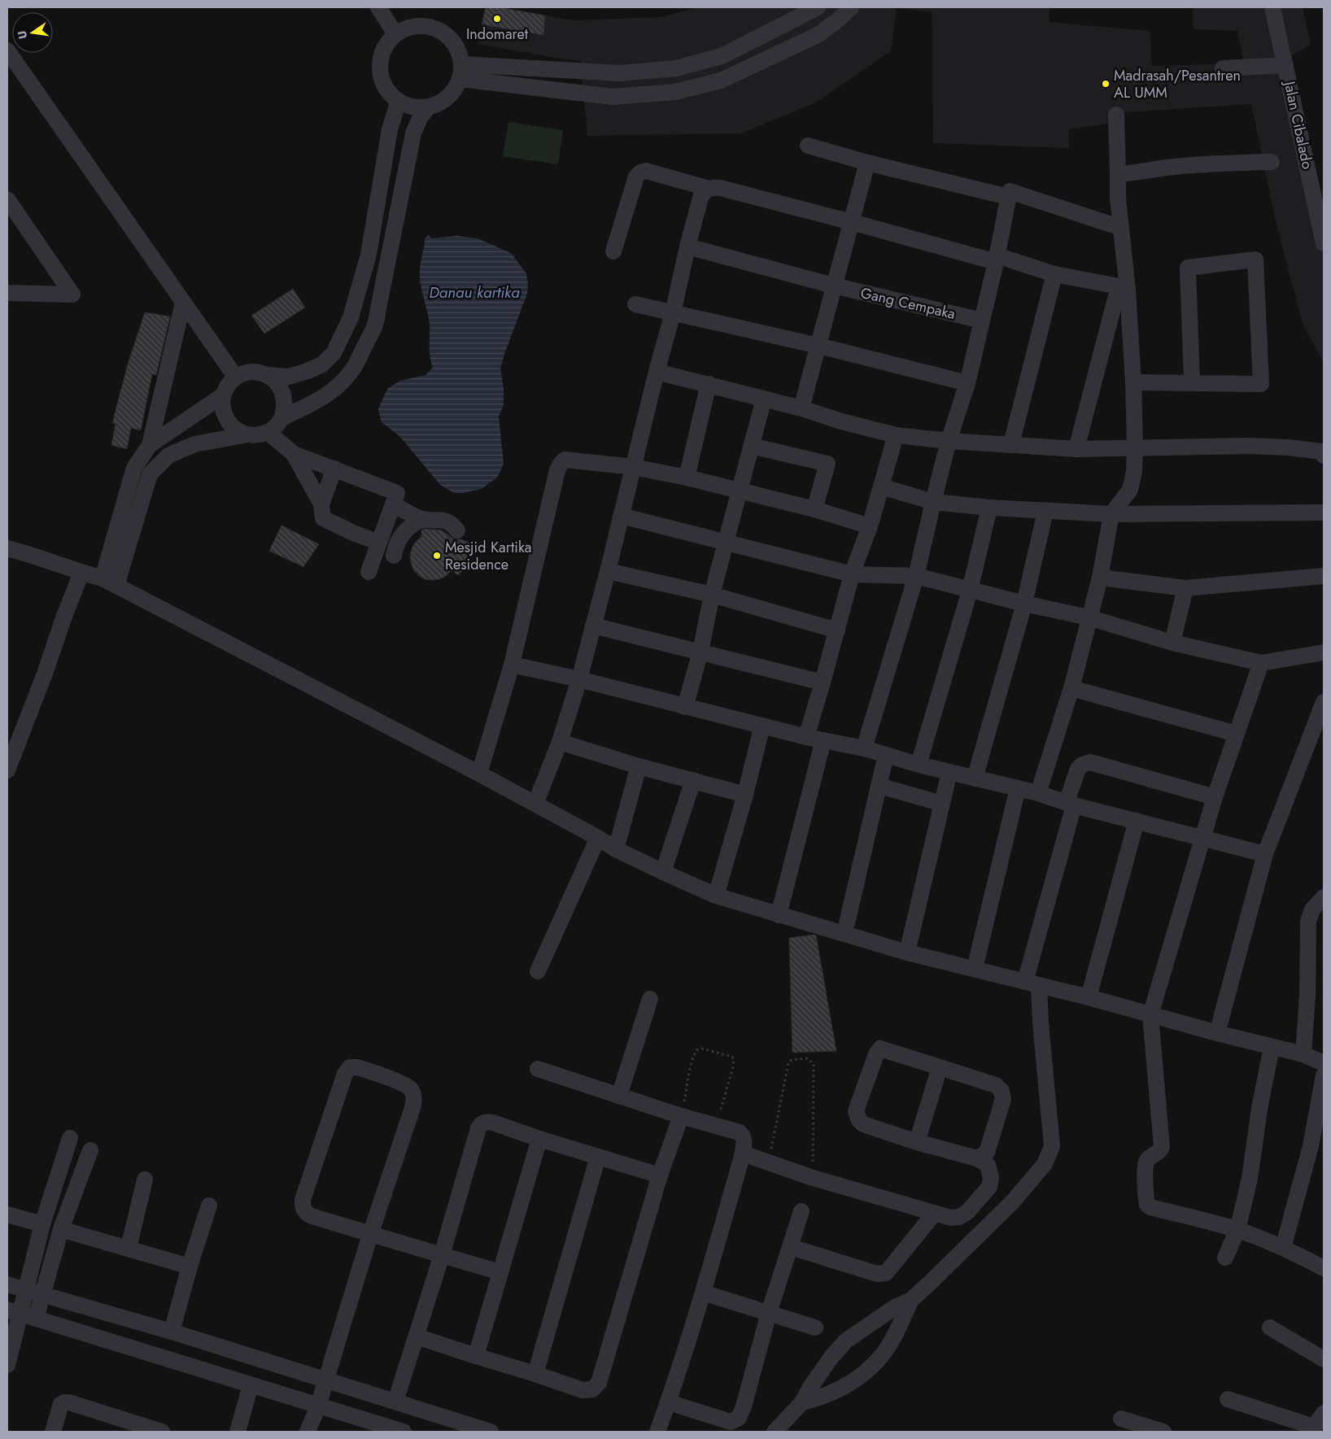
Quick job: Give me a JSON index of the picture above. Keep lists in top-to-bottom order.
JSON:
{
  "streets": {
    "street": ["Jalan Cibalado", "Gang Cempaka"]
  },
  "water": ["Danau kartika"],
  "places": ["Indomaret", "Madrasah/Pesantren AL UMM", "Mesjid Kartika Residence"],
  "north": "left"
}
